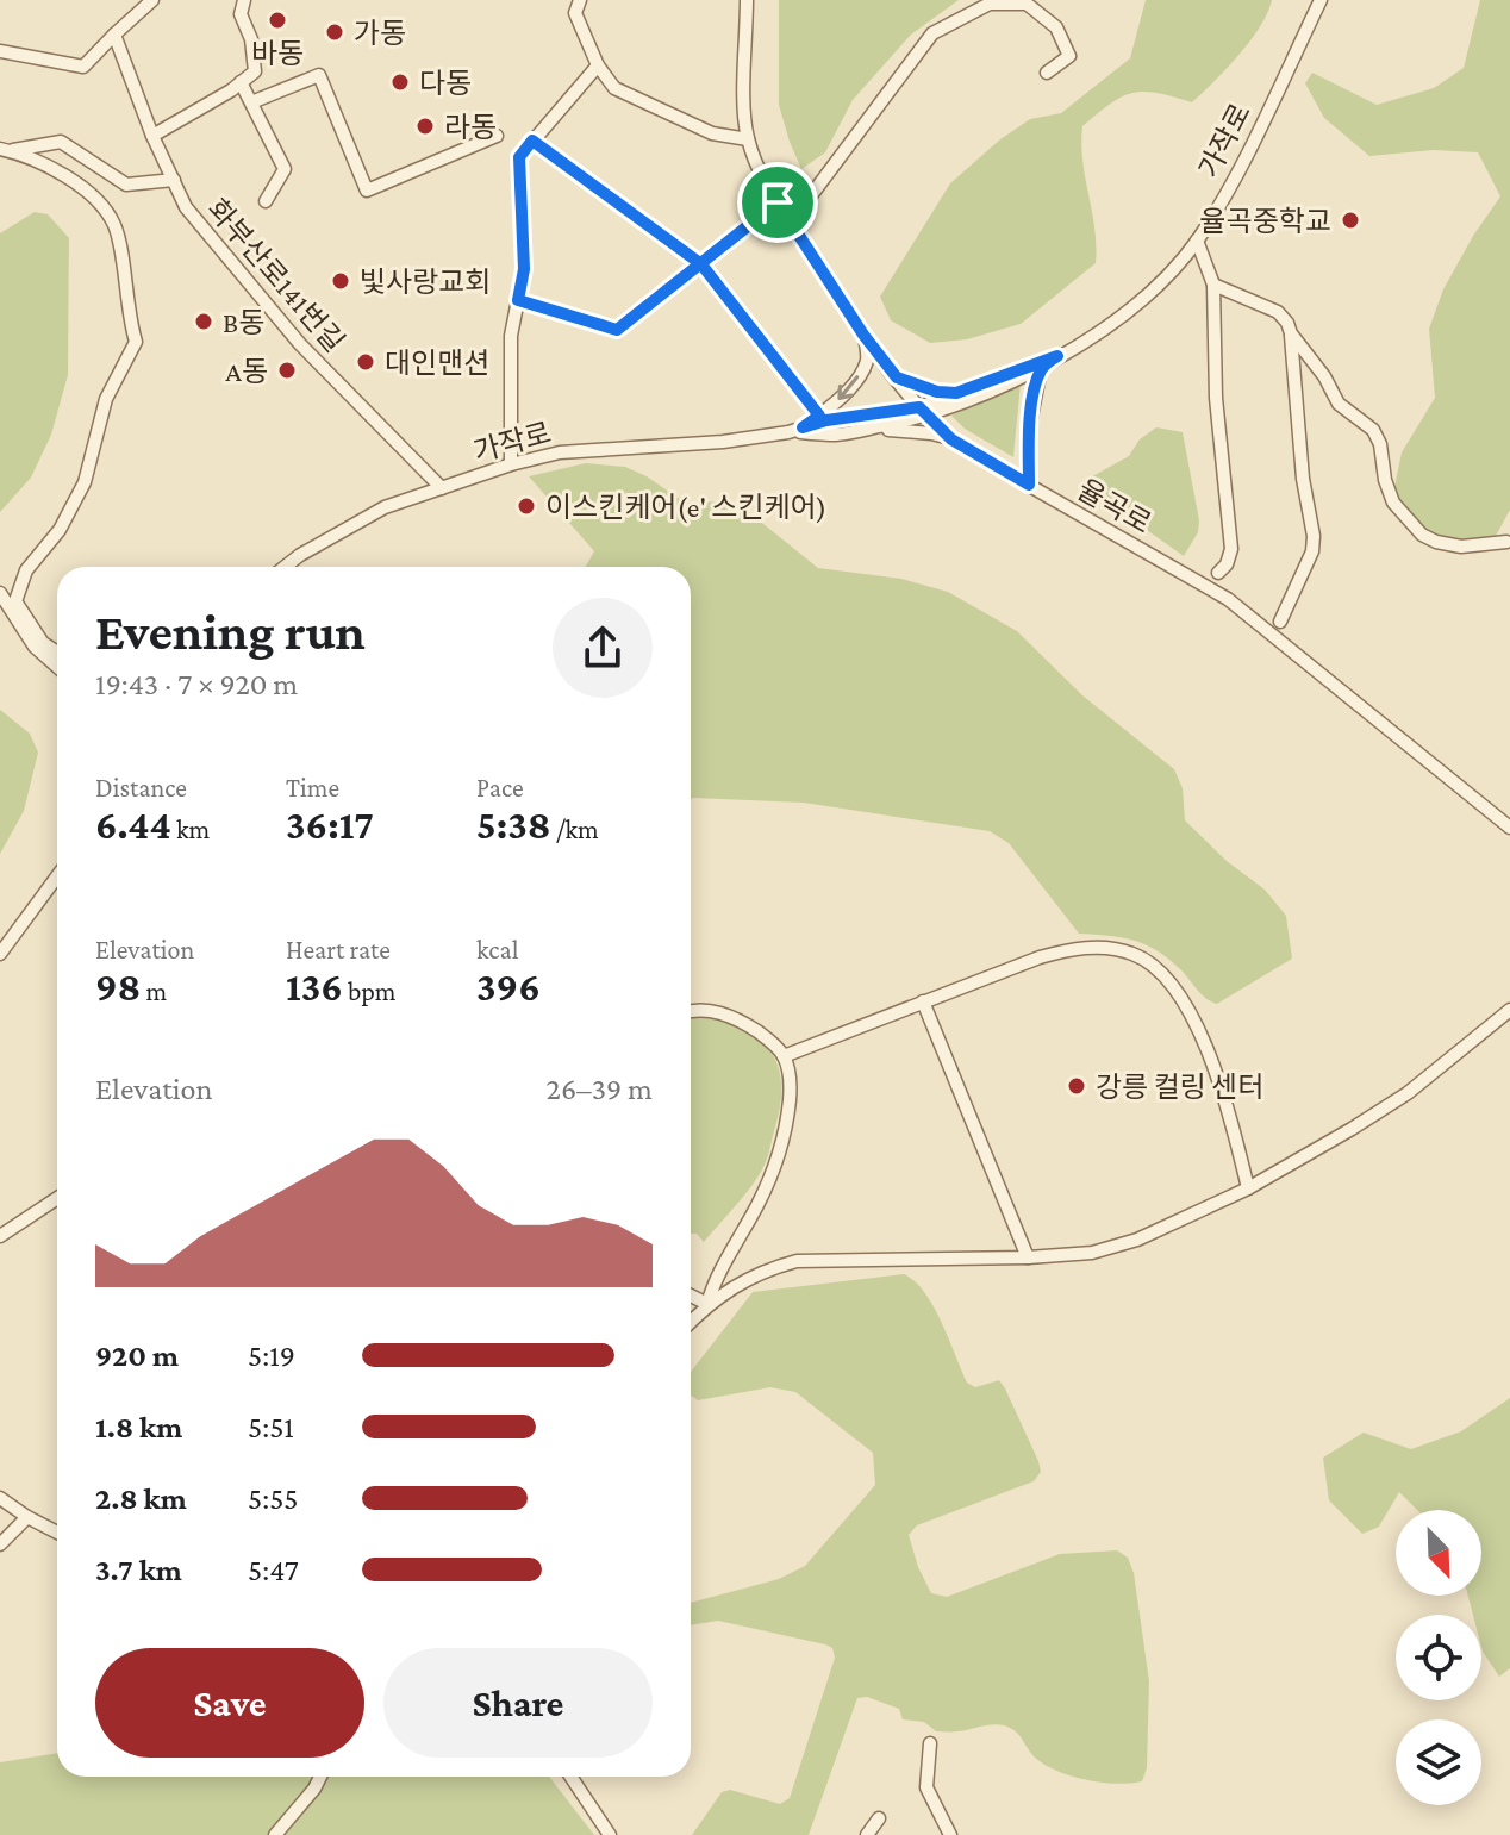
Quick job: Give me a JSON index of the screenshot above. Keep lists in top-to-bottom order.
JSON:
{
  "streets": {
    "street": ["가작로", "화부산로141번길", "율곡로"]
  },
  "crossings": [
    ["가작로", "화부산로141번길"],
    ["가작로", "율곡로"]
  ],
  "places": [
    "바동",
    "가동",
    "다동",
    "라동",
    "율곡중학교",
    "빛사랑교회",
    "B동",
    "대인맨션",
    "A동",
    "이스킨케어(e' 스킨케어)",
    "강릉 컬링 센터"
  ],
  "north": "bottom right",
  "page": {
    "heading": ["Evening run", "19:43 · 7 × 920 m"],
    "stats": [
      ["Distance", "6.44 km"],
      ["Time", "36:17"],
      ["Pace", "5:38 /km"],
      ["Elevation", "98 m"],
      ["Heart rate", "136 bpm"],
      ["kcal", "396"]
    ],
    "chart": ["Elevation", "26–39 m"],
    "list": [
      {
        "name": "920 m",
        "note": "5:19"
      },
      {
        "name": "1.8 km",
        "note": "5:51"
      },
      {
        "name": "2.8 km",
        "note": "5:55"
      },
      {
        "name": "3.7 km",
        "note": "5:47"
      }
    ],
    "buttons": ["Save", "Share"]
  }
}
